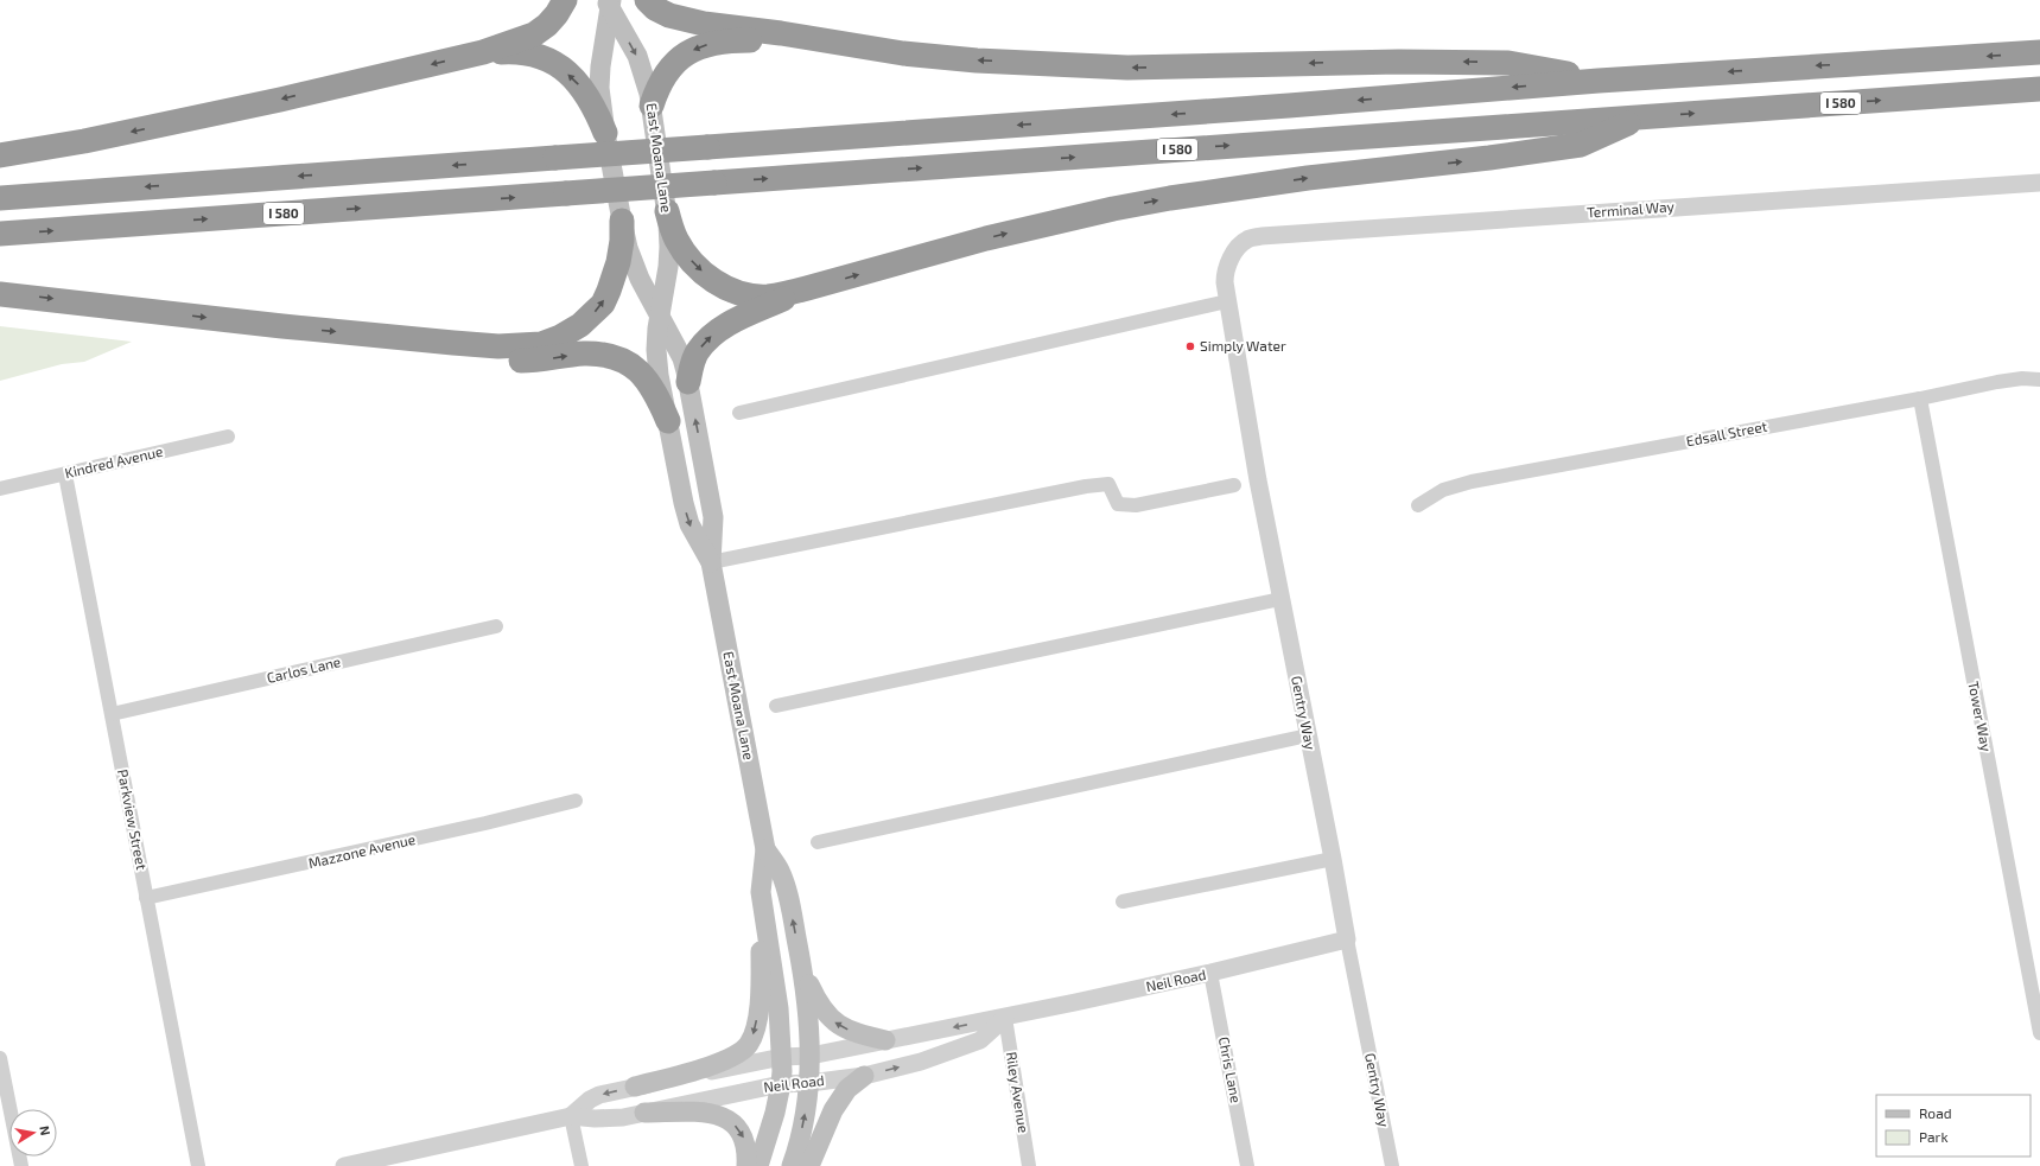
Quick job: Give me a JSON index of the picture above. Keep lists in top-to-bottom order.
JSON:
{
  "streets": {
    "highway": ["I 580"],
    "main road": ["East Moana Lane"],
    "street": [
      "Terminal Way",
      "Edsall Street",
      "Kindred Avenue",
      "Carlos Lane",
      "Gentry Way",
      "Tower Way",
      "Parkview Street",
      "Mazzone Avenue",
      "Neil Road",
      "Chris Lane",
      "Riley Avenue"
    ]
  },
  "crossings": [
    ["East Moana Lane", "Neil Road"],
    ["Terminal Way", "Gentry Way"],
    ["Edsall Street", "Tower Way"],
    ["Kindred Avenue", "Parkview Street"],
    ["Carlos Lane", "Parkview Street"],
    ["Gentry Way", "Neil Road"],
    ["Parkview Street", "Mazzone Avenue"],
    ["Neil Road", "Chris Lane"],
    ["Neil Road", "Riley Avenue"]
  ],
  "places": ["Simply Water"],
  "legend": ["Road", "Park"],
  "north": "right"
}
